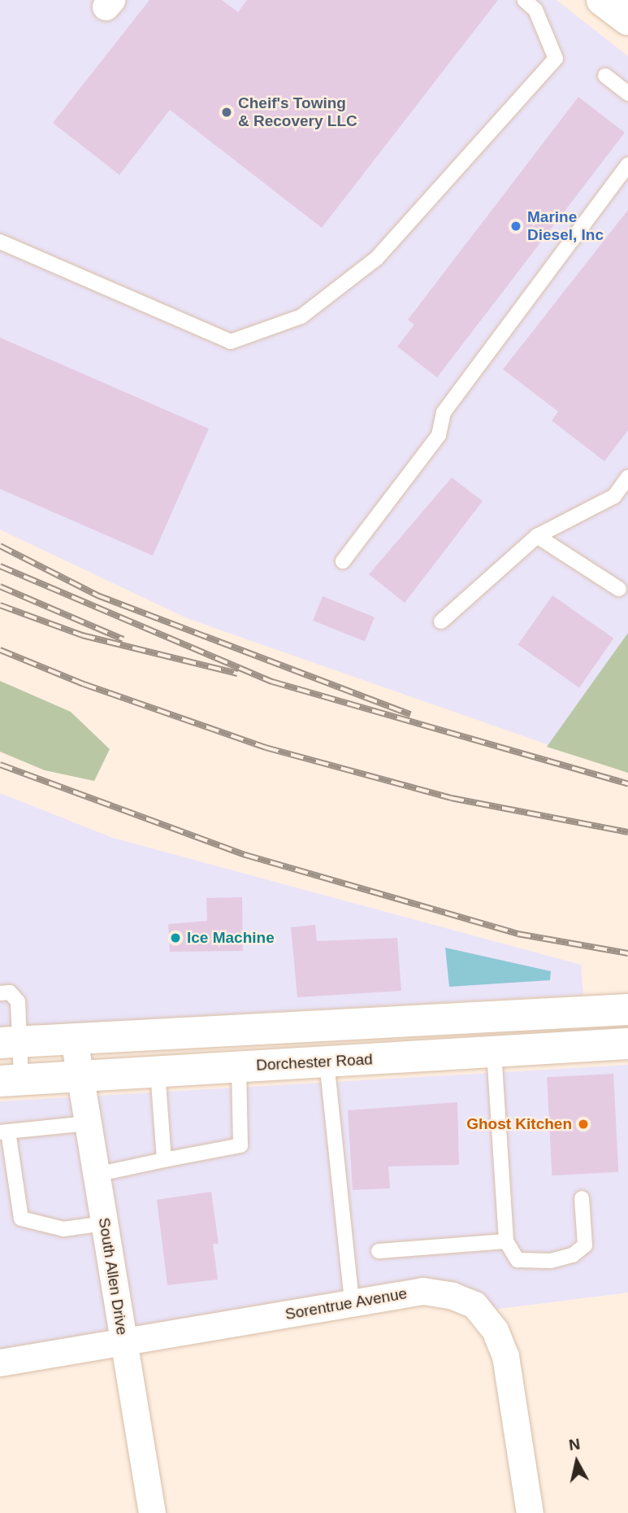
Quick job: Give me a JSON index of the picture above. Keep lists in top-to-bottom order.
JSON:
{
  "streets": {
    "main road": ["Dorchester Road"],
    "street": ["South Allen Drive", "Sorentrue Avenue"]
  },
  "crossings": [
    ["Dorchester Road", "South Allen Drive"],
    ["South Allen Drive", "Sorentrue Avenue"]
  ],
  "places": [
    "Cheif's Towing & Recovery LLC",
    "Marine Diesel, Inc",
    "Ice Machine",
    "Ghost Kitchen"
  ],
  "north": "top"
}
